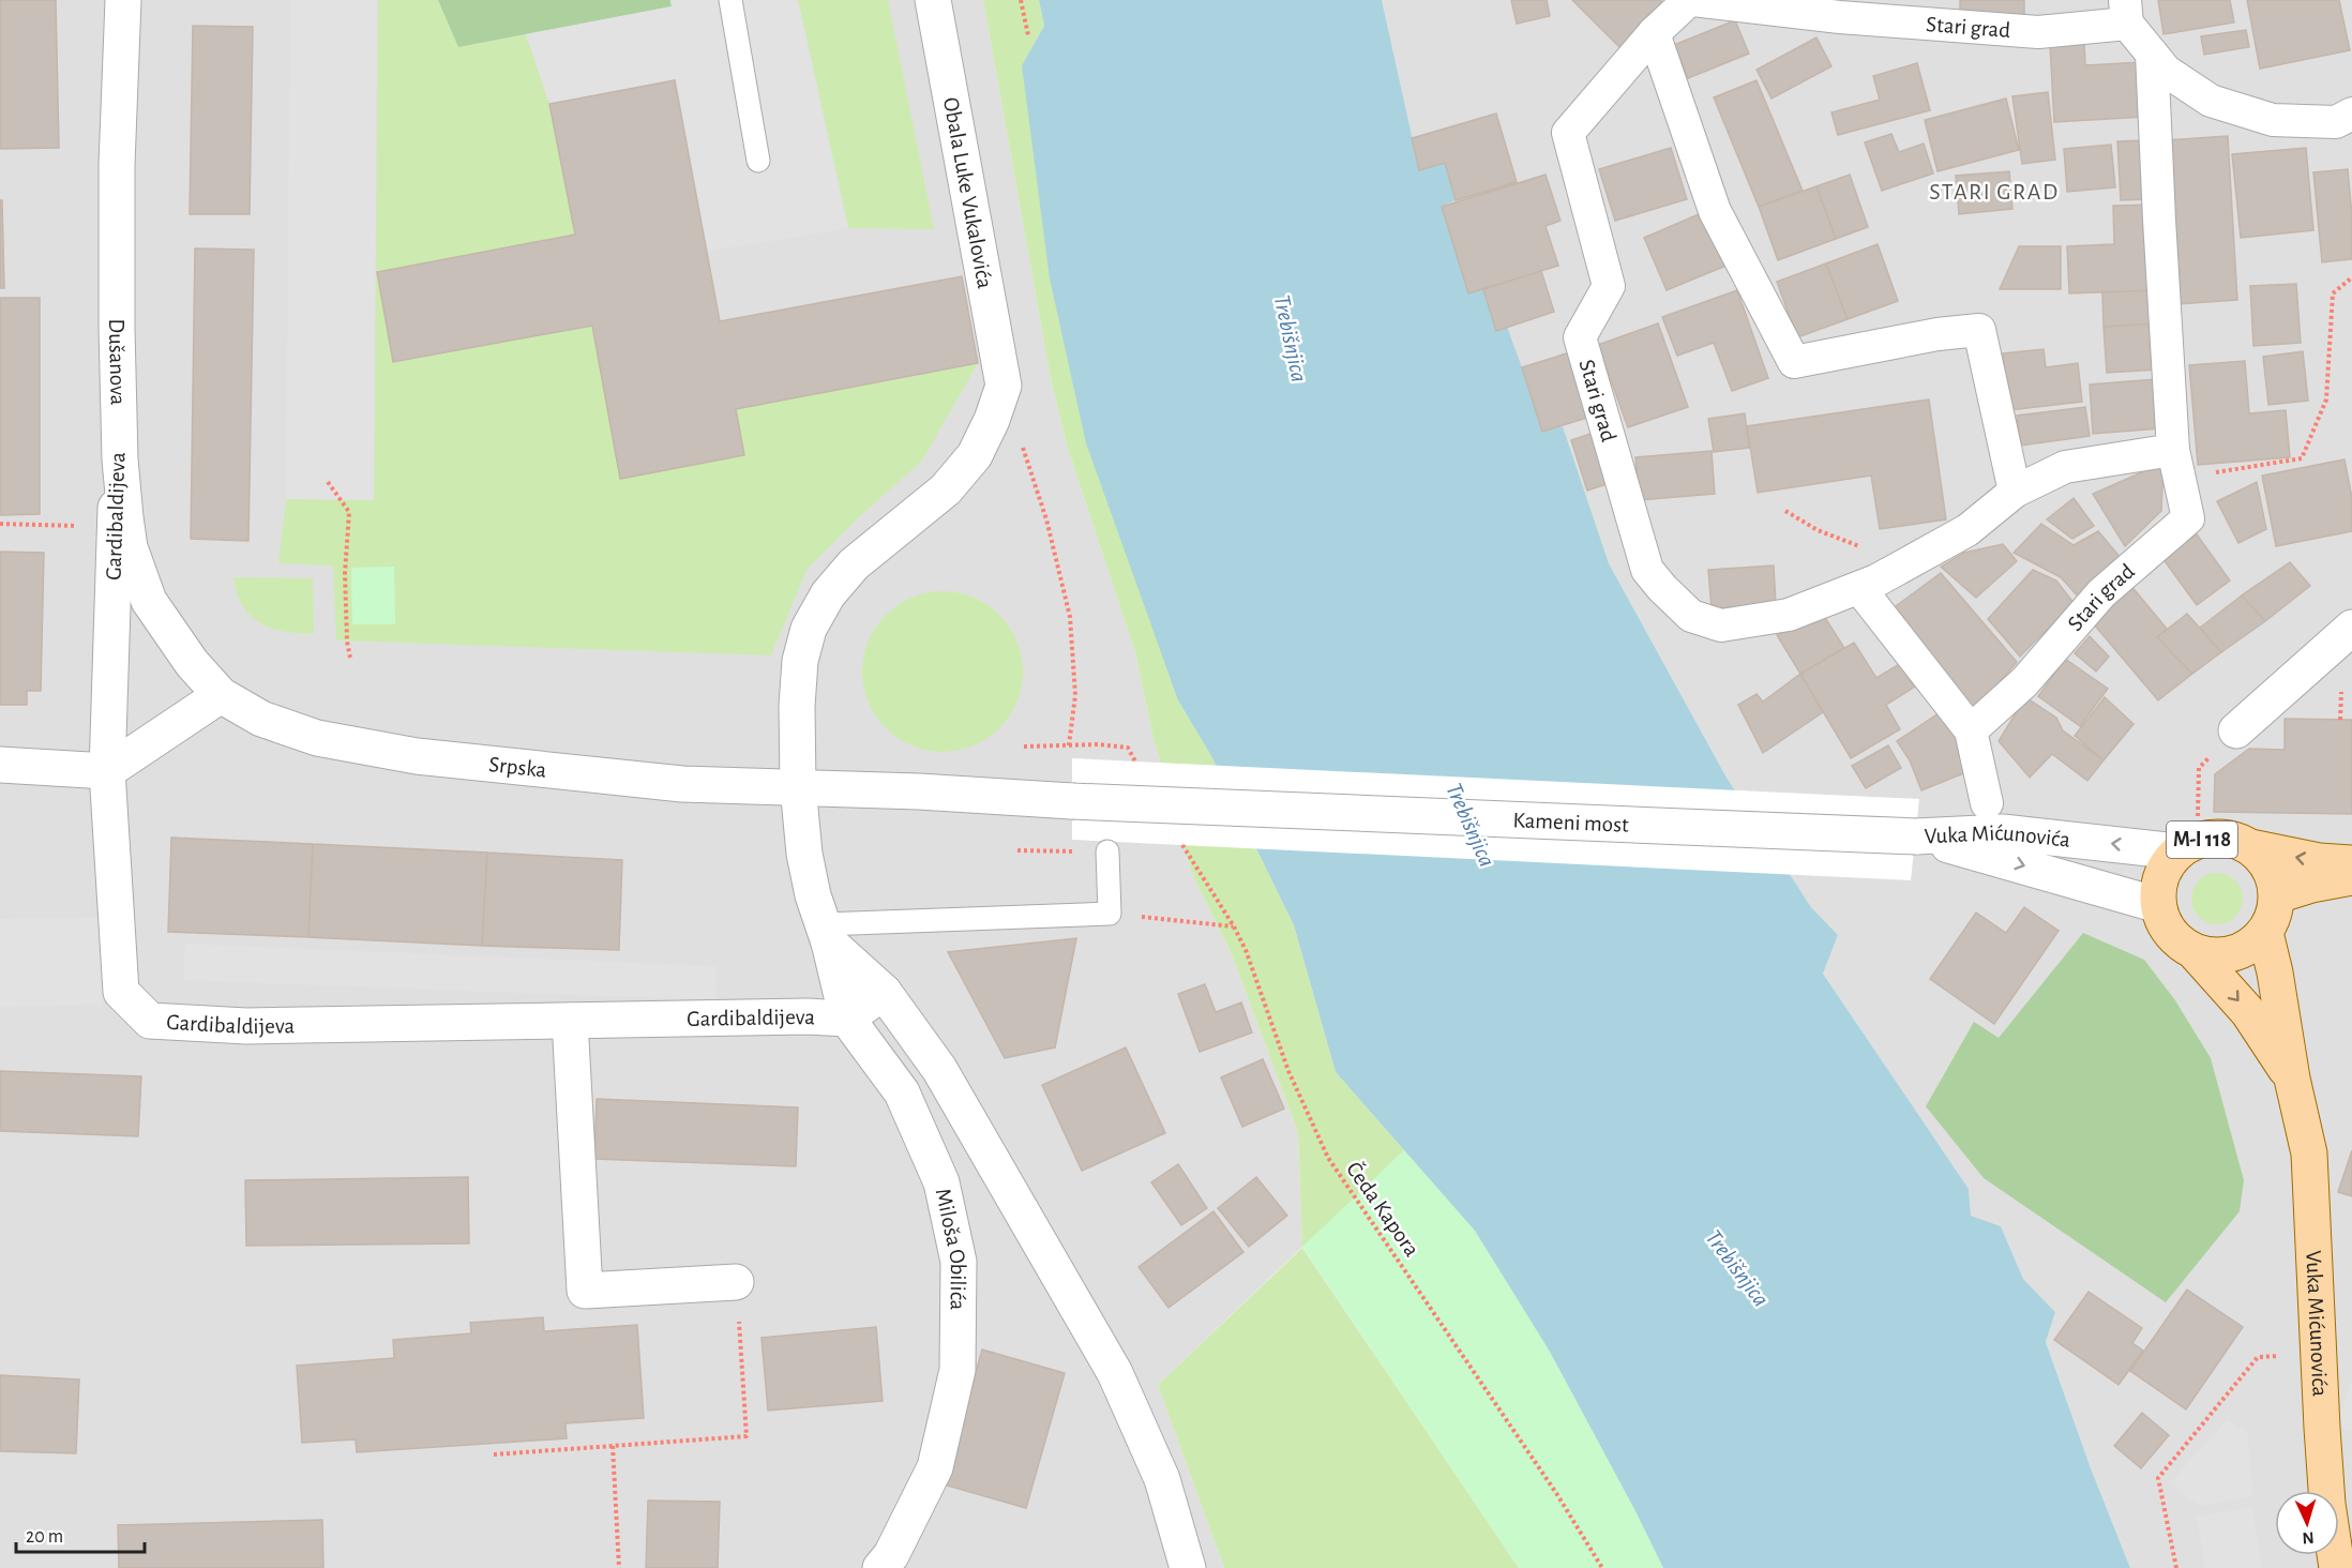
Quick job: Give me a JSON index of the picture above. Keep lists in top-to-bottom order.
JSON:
{
  "streets": {
    "main road": ["Vuka Mićunovića", "M-I 118"],
    "street": [
      "Stari grad",
      "Obala Luke Vukalovića",
      "Dušanova",
      "Gardibaldijeva",
      "Srpska",
      "Kameni most",
      "Miloša Obilića"
    ],
    "path": ["Čeda Kapora"]
  },
  "crossings": [
    ["Obala Luke Vukalovića", "Srpska"],
    ["Obala Luke Vukalovića", "Miloša Obilića"],
    ["Dušanova", "Gardibaldijeva"],
    ["Dušanova", "Srpska"],
    ["Gardibaldijeva", "Miloša Obilića"],
    ["Srpska", "Kameni most"],
    ["Kameni most", "Vuka Mićunovića"],
    ["Vuka Mićunovića", "M-I 118"]
  ],
  "districts": ["STARI GRAD"],
  "water": ["Trebišnjica"],
  "scale_bar": "20 m",
  "north": "bottom"
}
